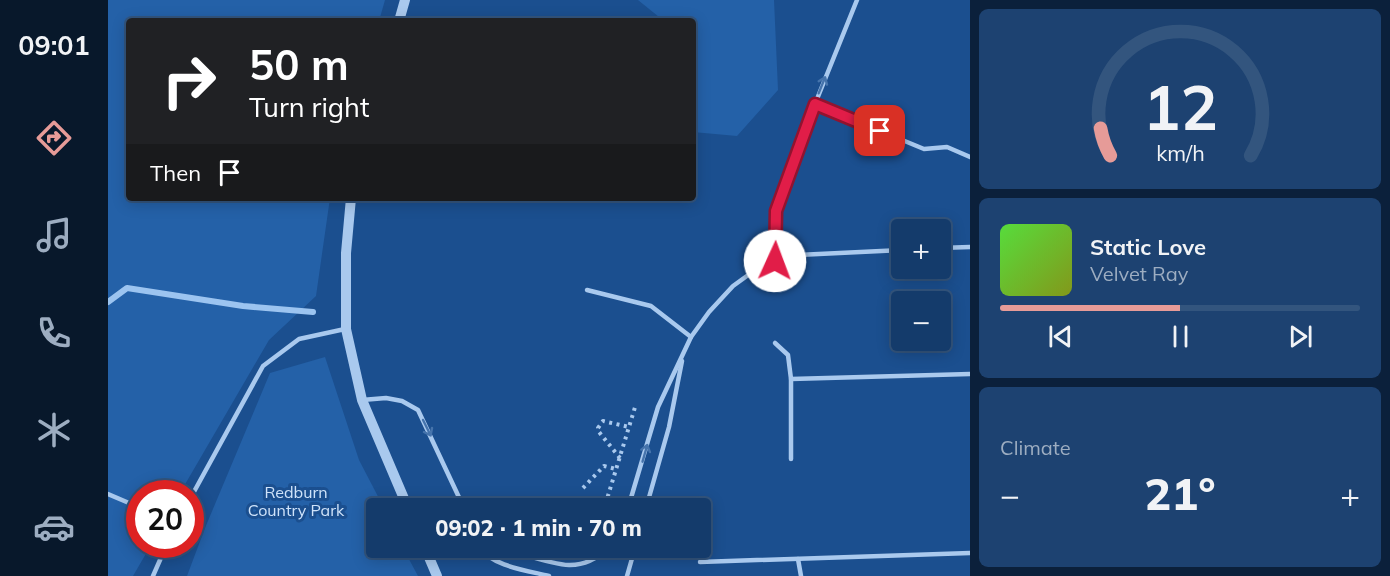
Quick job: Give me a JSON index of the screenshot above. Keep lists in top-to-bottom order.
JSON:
{
  "parks": ["Redburn Country Park"],
  "page": {
    "tabs": "09:01",
    "turn": ["50 m", "Turn right"],
    "then": "Then",
    "map_buttons": ["+", "−"],
    "song": ["Static Love", "Velvet Ray"],
    "tile": "Climate",
    "heat": ["−", "21°", "+"],
    "limit": "20",
    "trip": "09:02 · 1 min · 70 m",
    "gauge": ["12", "km/h"]
  }
}
